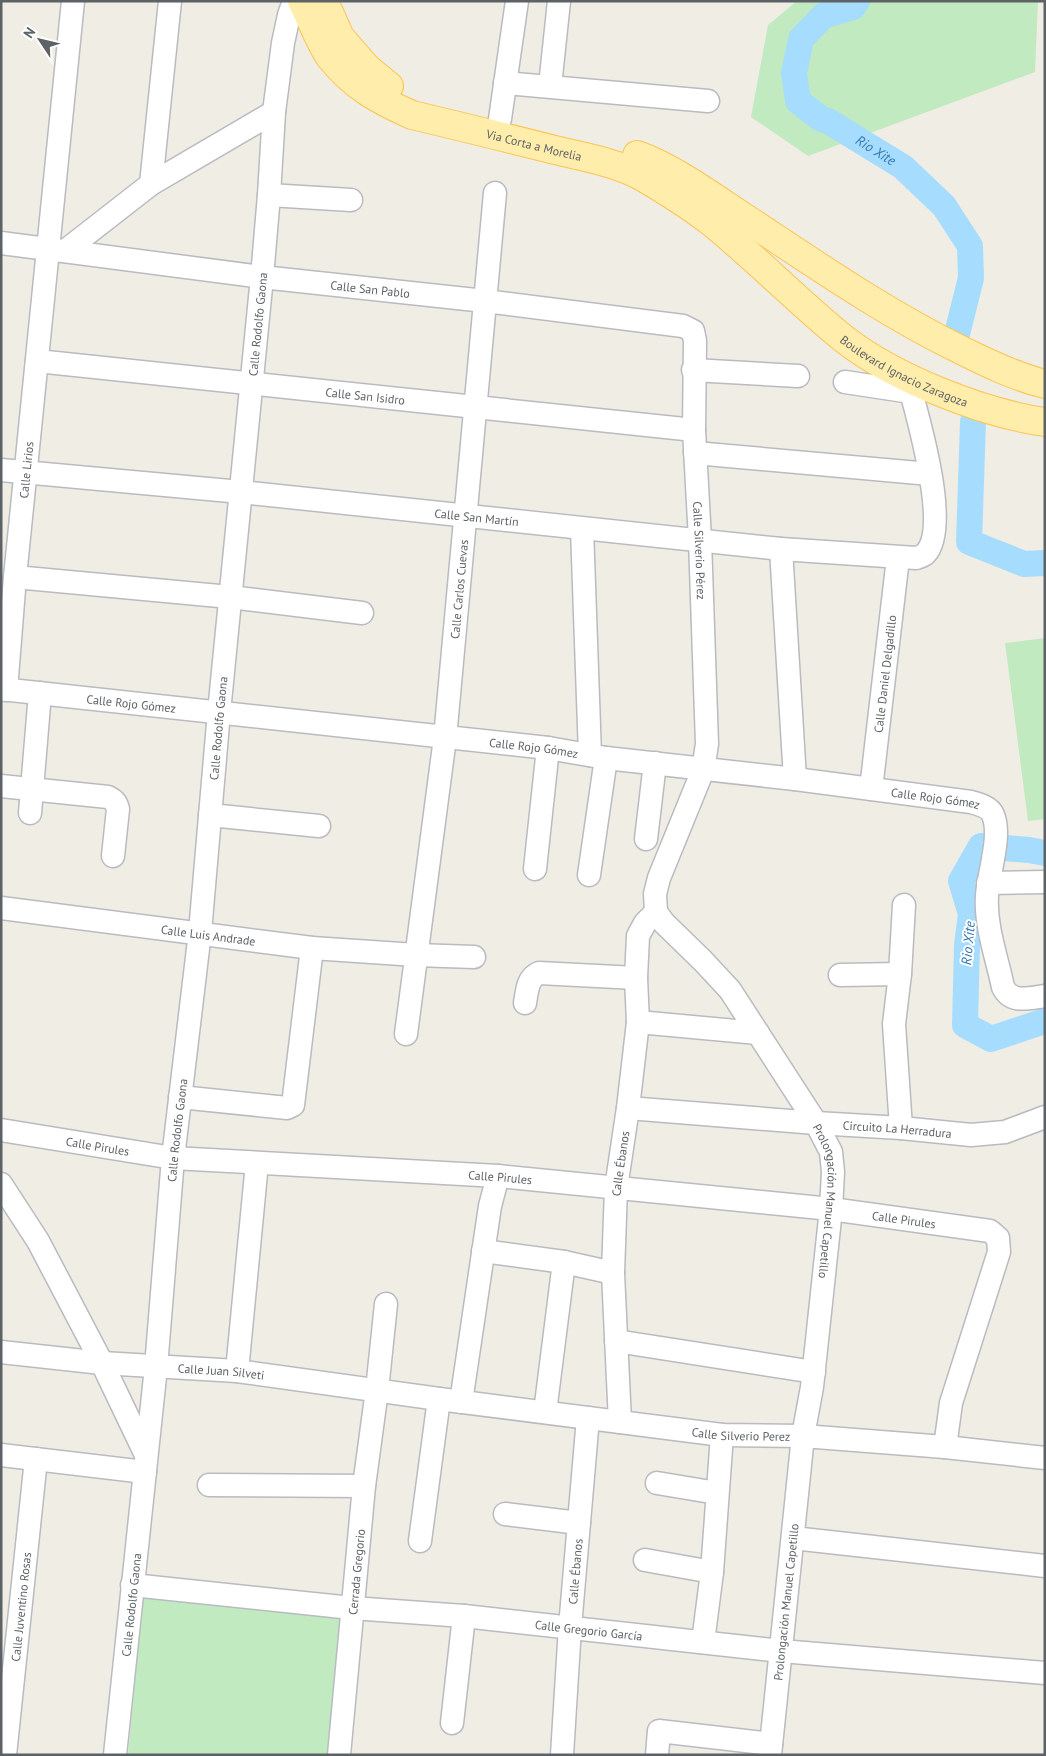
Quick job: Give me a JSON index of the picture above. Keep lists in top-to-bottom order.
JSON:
{
  "streets": {
    "main road": ["Via Corta a Morelia", "Boulevard Ignacio Zaragoza"],
    "street": [
      "Calle San Pablo",
      "Calle Rodolfo Gaona",
      "Calle San Isidro",
      "Calle Lirios",
      "Calle San Martín",
      "Calle Silverio Pérez",
      "Calle Carlos Cuevas",
      "Calle Daniel Delgadillo",
      "Calle Rojo Gómez",
      "Calle Luis Andrade",
      "Circuito La Herradura",
      "Calle Pirules",
      "Calle Ébanos",
      "Prolongación Manuel Capetillo",
      "Calle Juan Silveti",
      "Calle Silverio Perez",
      "Cerrada Gregorio",
      "Calle Juventino Rosas",
      "Calle Gregorio García"
    ]
  },
  "crossings": [
    ["Via Corta a Morelia", "Boulevard Ignacio Zaragoza"],
    ["Calle San Pablo", "Calle Rodolfo Gaona"],
    ["Calle San Pablo", "Calle Lirios"],
    ["Calle San Pablo", "Calle Silverio Pérez"],
    ["Calle San Pablo", "Calle Carlos Cuevas"],
    ["Calle Rodolfo Gaona", "Calle San Isidro"],
    ["Calle Rodolfo Gaona", "Calle San Martín"],
    ["Calle Rodolfo Gaona", "Calle Rojo Gómez"],
    ["Calle Rodolfo Gaona", "Calle Luis Andrade"],
    ["Calle Rodolfo Gaona", "Calle Pirules"],
    ["Calle Rodolfo Gaona", "Calle Juan Silveti"],
    ["Calle Rodolfo Gaona", "Calle Gregorio García"],
    ["Calle San Isidro", "Calle Lirios"],
    ["Calle San Isidro", "Calle Silverio Pérez"],
    ["Calle San Isidro", "Calle Carlos Cuevas"],
    ["Calle Lirios", "Calle San Martín"],
    ["Calle Lirios", "Calle Rojo Gómez"],
    ["Calle San Martín", "Calle Silverio Pérez"],
    ["Calle San Martín", "Calle Carlos Cuevas"],
    ["Calle San Martín", "Calle Daniel Delgadillo"],
    ["Calle Silverio Pérez", "Calle Rojo Gómez"],
    ["Calle Carlos Cuevas", "Calle Rojo Gómez"],
    ["Calle Carlos Cuevas", "Calle Luis Andrade"],
    ["Calle Daniel Delgadillo", "Calle Rojo Gómez"],
    ["Circuito La Herradura", "Calle Ébanos"],
    ["Circuito La Herradura", "Prolongación Manuel Capetillo"],
    ["Calle Pirules", "Calle Ébanos"],
    ["Calle Pirules", "Prolongación Manuel Capetillo"],
    ["Calle Pirules", "Calle Silverio Perez"],
    ["Calle Ébanos", "Prolongación Manuel Capetillo"],
    ["Calle Ébanos", "Calle Silverio Perez"],
    ["Calle Ébanos", "Calle Gregorio García"],
    ["Prolongación Manuel Capetillo", "Calle Silverio Perez"],
    ["Prolongación Manuel Capetillo", "Calle Gregorio García"],
    ["Calle Juan Silveti", "Calle Silverio Perez"],
    ["Calle Juan Silveti", "Cerrada Gregorio"],
    ["Cerrada Gregorio", "Calle Gregorio García"]
  ],
  "water": ["Rio Xite"],
  "north": "top left"
}
